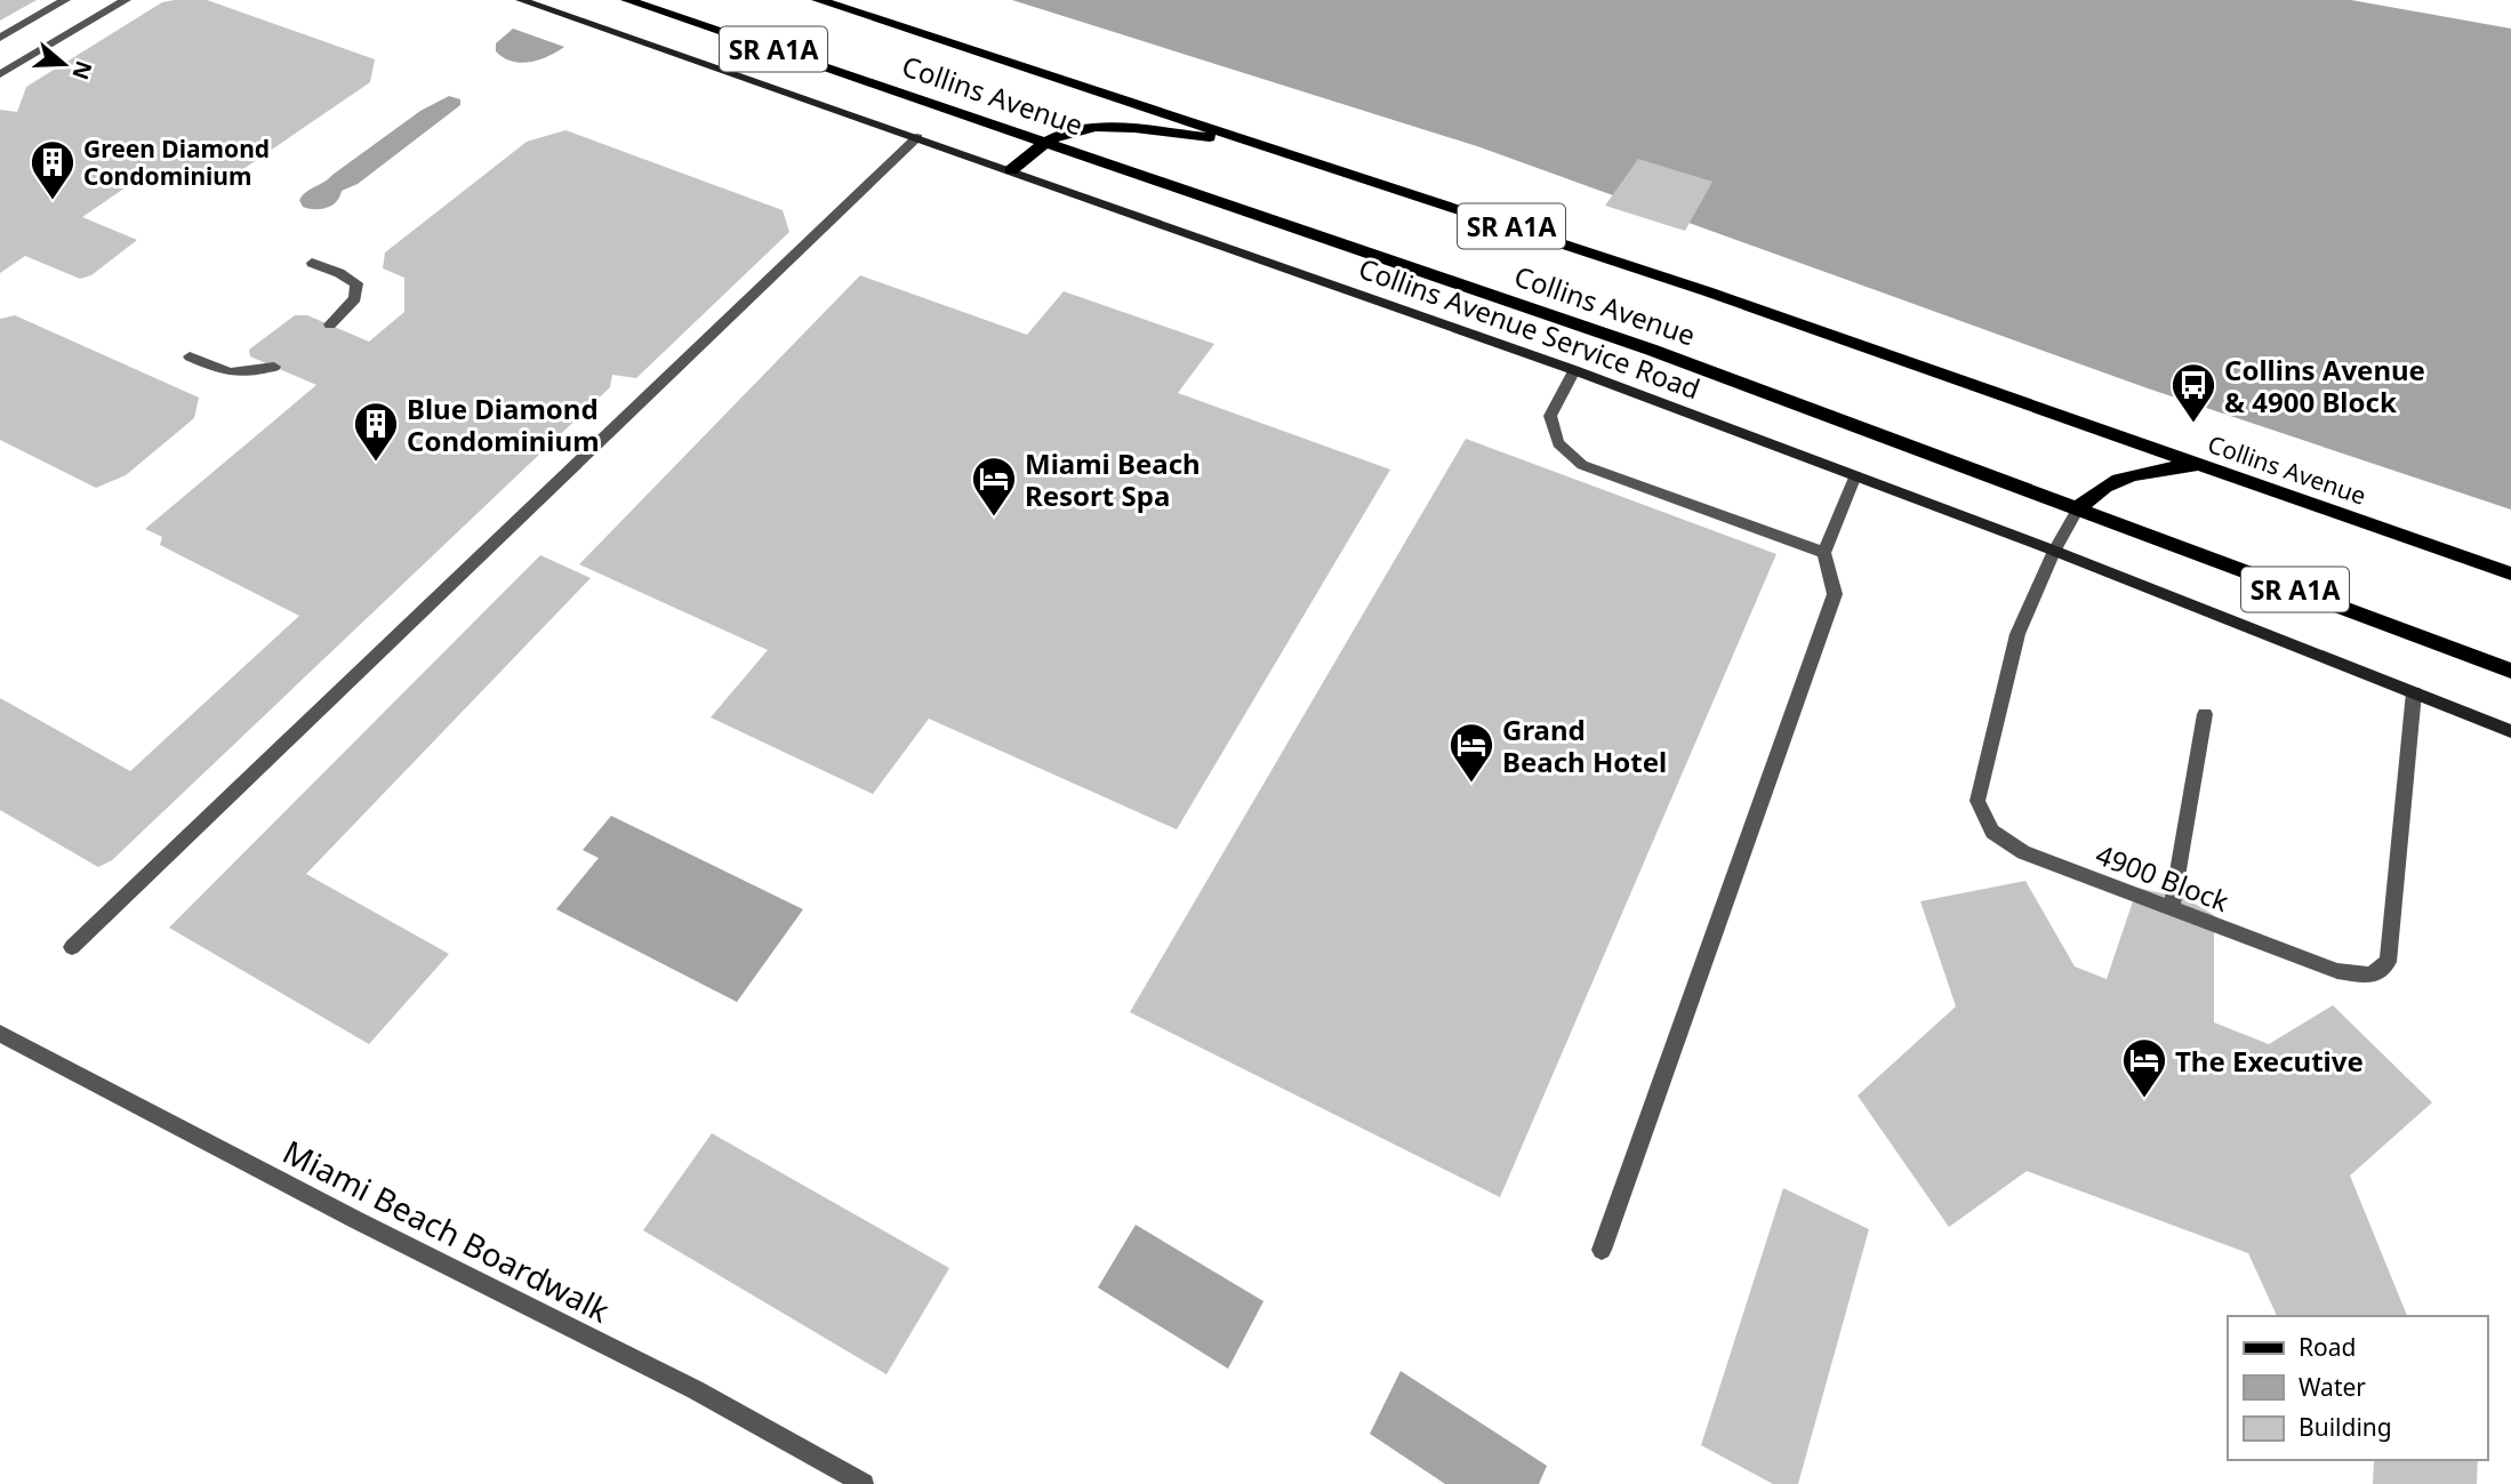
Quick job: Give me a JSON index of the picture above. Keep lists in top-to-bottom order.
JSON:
{
  "streets": {
    "main road": ["SR A1A", "Collins Avenue"],
    "street": ["Collins Avenue Service Road", "4900 Block", "Miami Beach Boardwalk"]
  },
  "crossings": [
    ["Collins Avenue", "4900 Block"],
    ["Collins Avenue Service Road", "4900 Block"]
  ],
  "places": {
    "building": ["Green Diamond Condominium", "Blue Diamond Condominium"],
    "bus stop": ["Collins Avenue & 4900 Block"],
    "hotel": ["Miami Beach Resort Spa", "Grand Beach Hotel", "The Executive"]
  },
  "legend": ["Road", "Water", "Building"],
  "north": "right"
}
